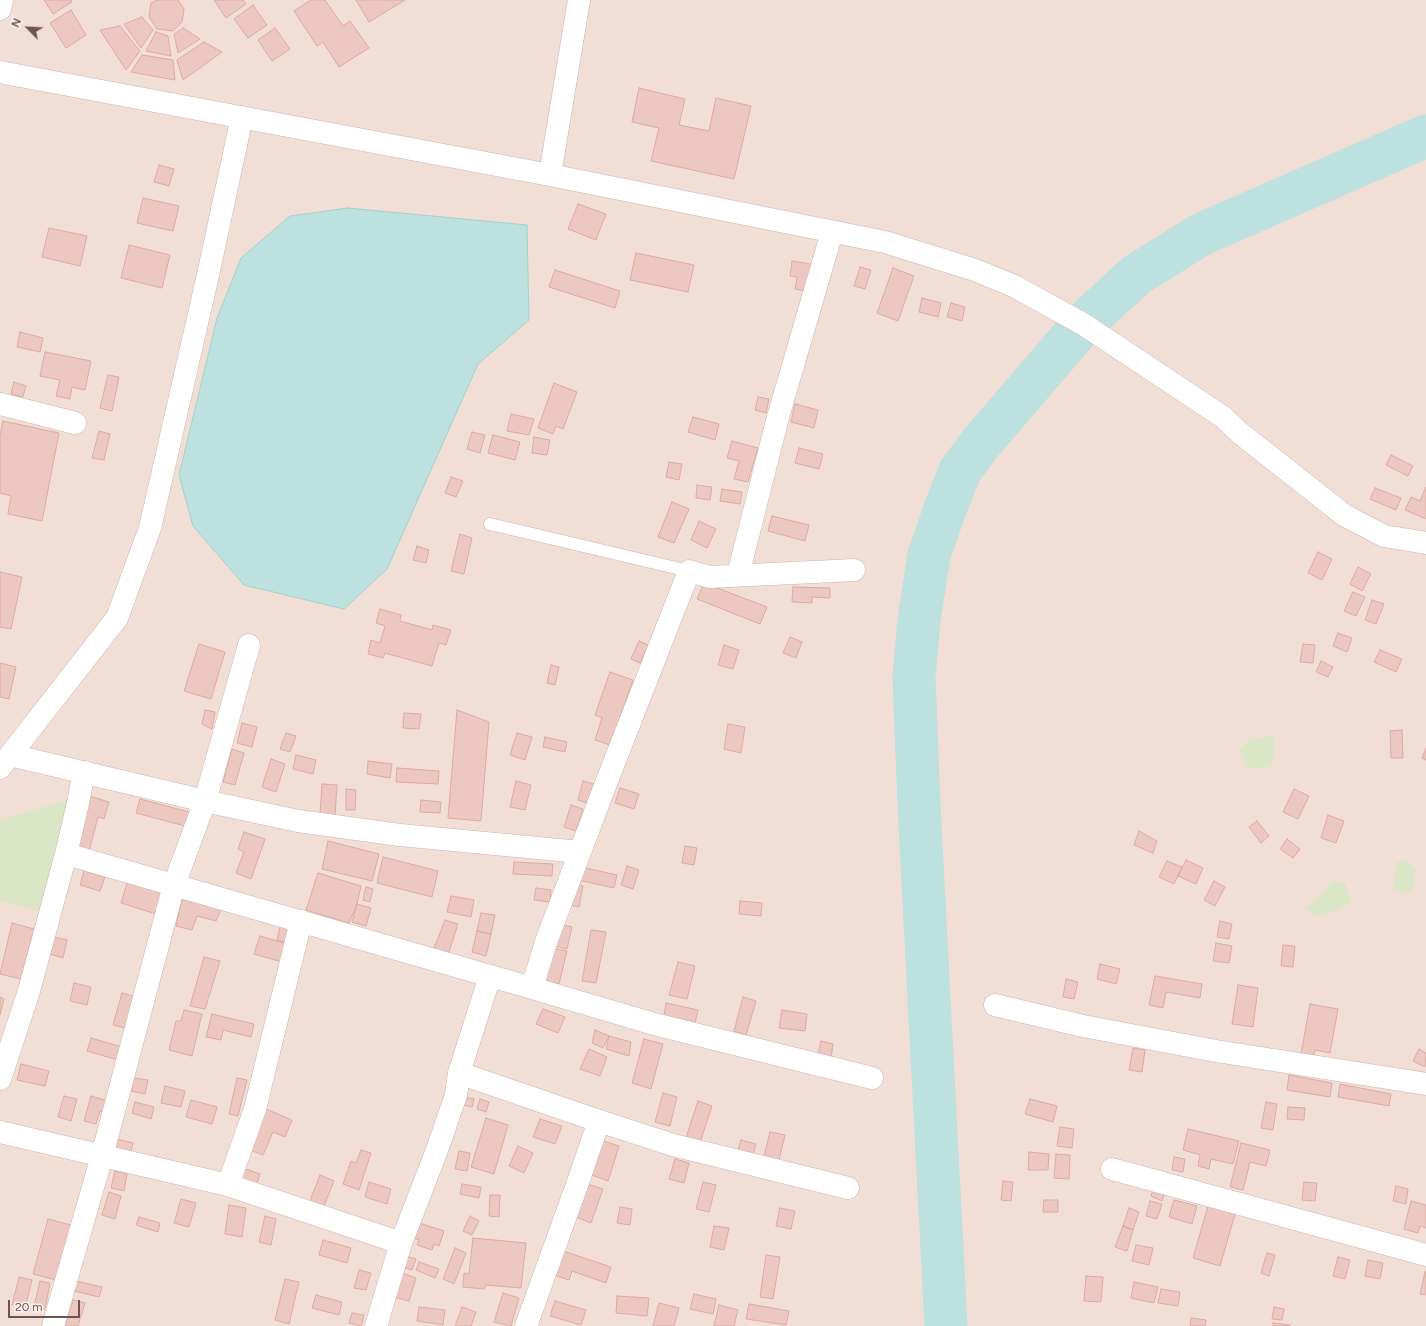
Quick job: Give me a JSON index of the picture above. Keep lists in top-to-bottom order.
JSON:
{
  "scale_bar": "20 m",
  "north": "top left"
}
